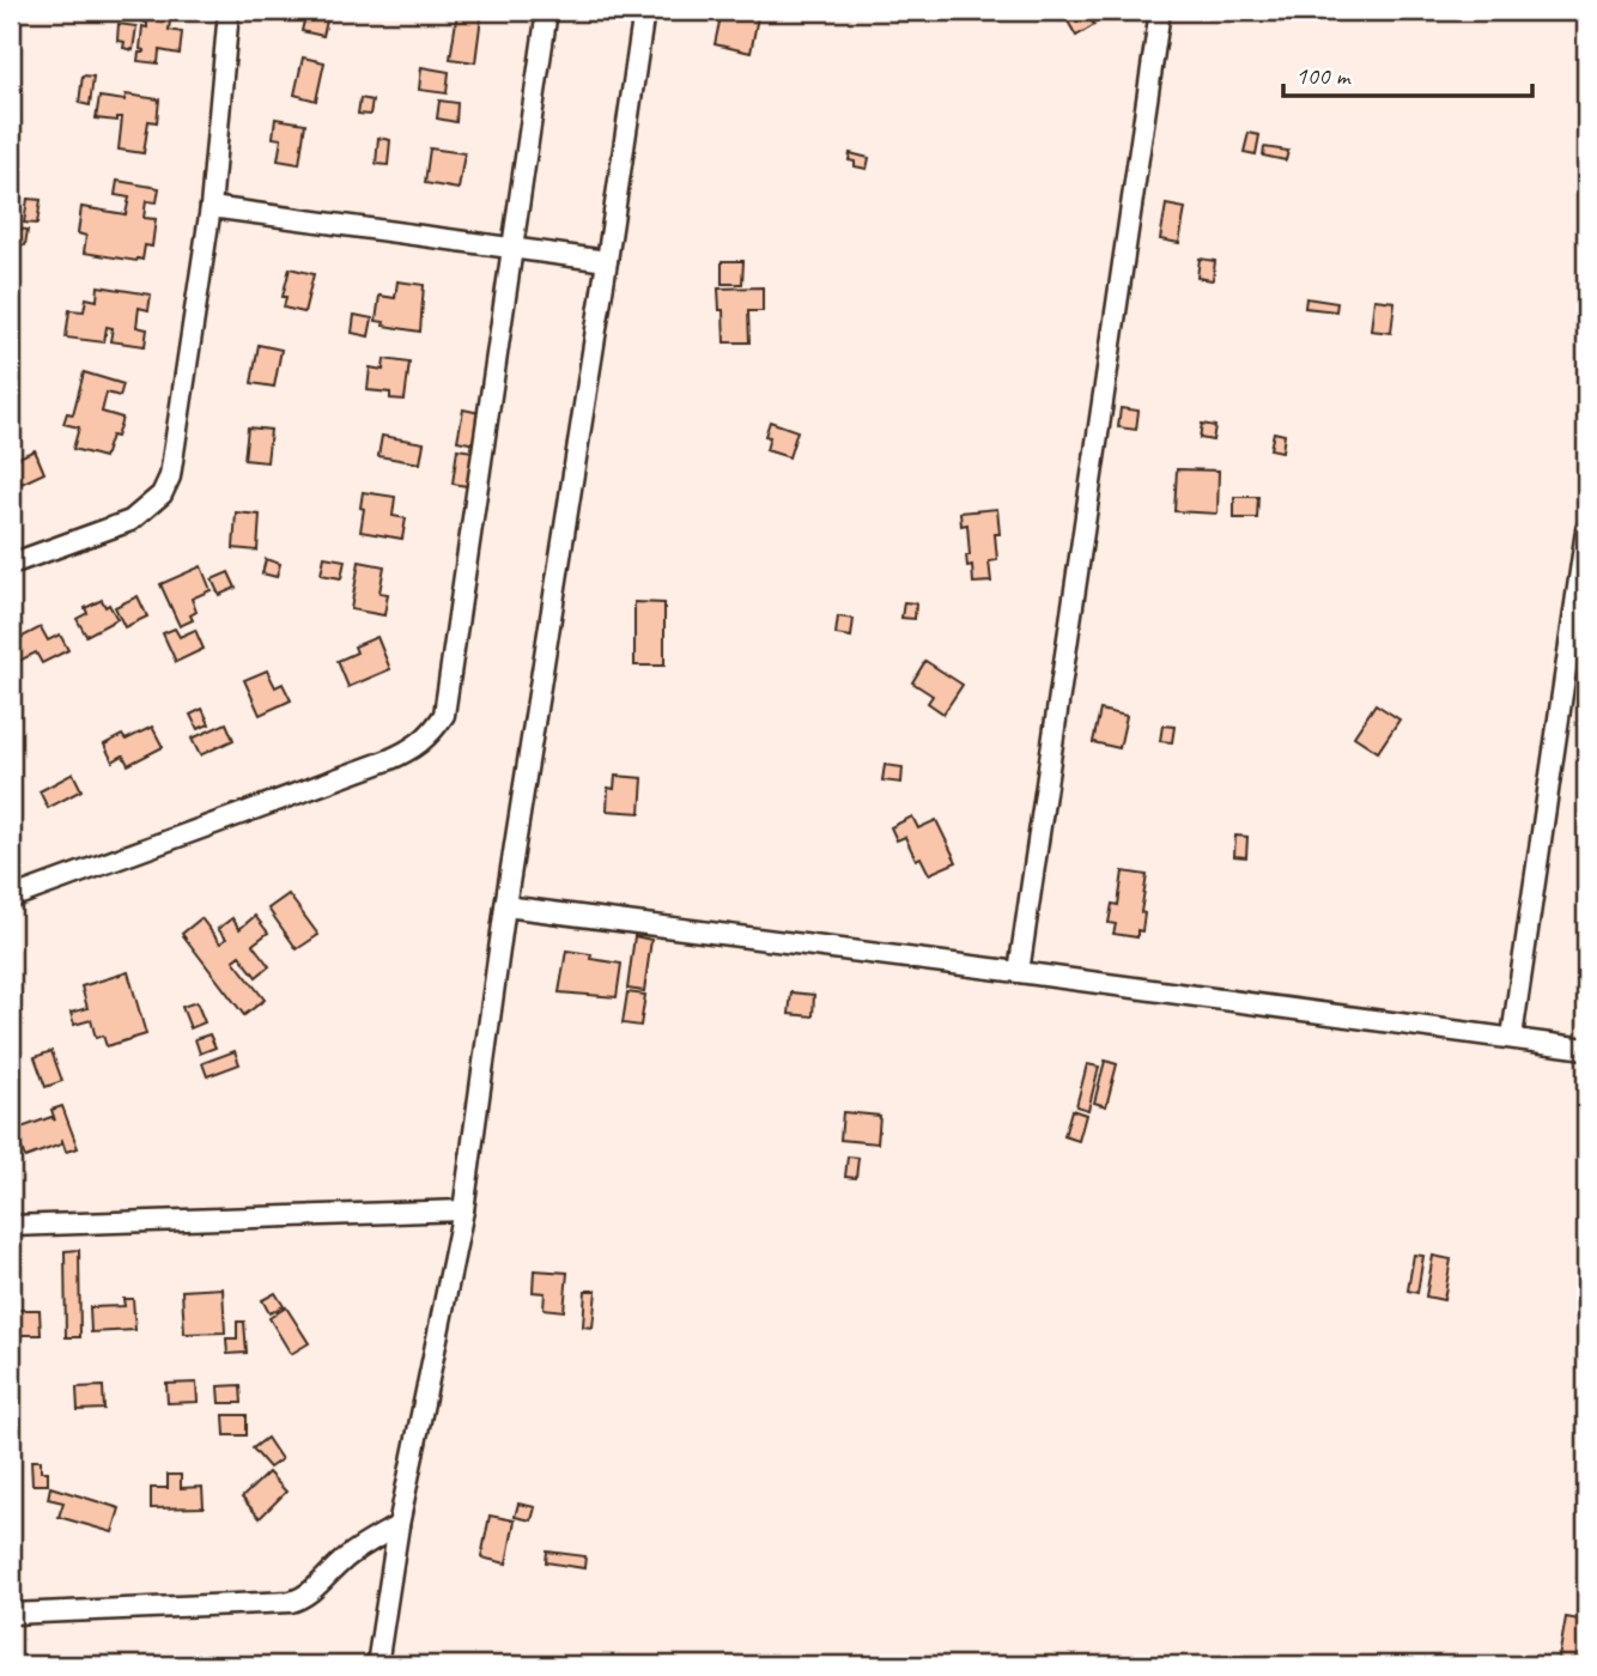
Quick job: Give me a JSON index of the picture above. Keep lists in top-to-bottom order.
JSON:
{
  "scale_bar": "100 m"
}
